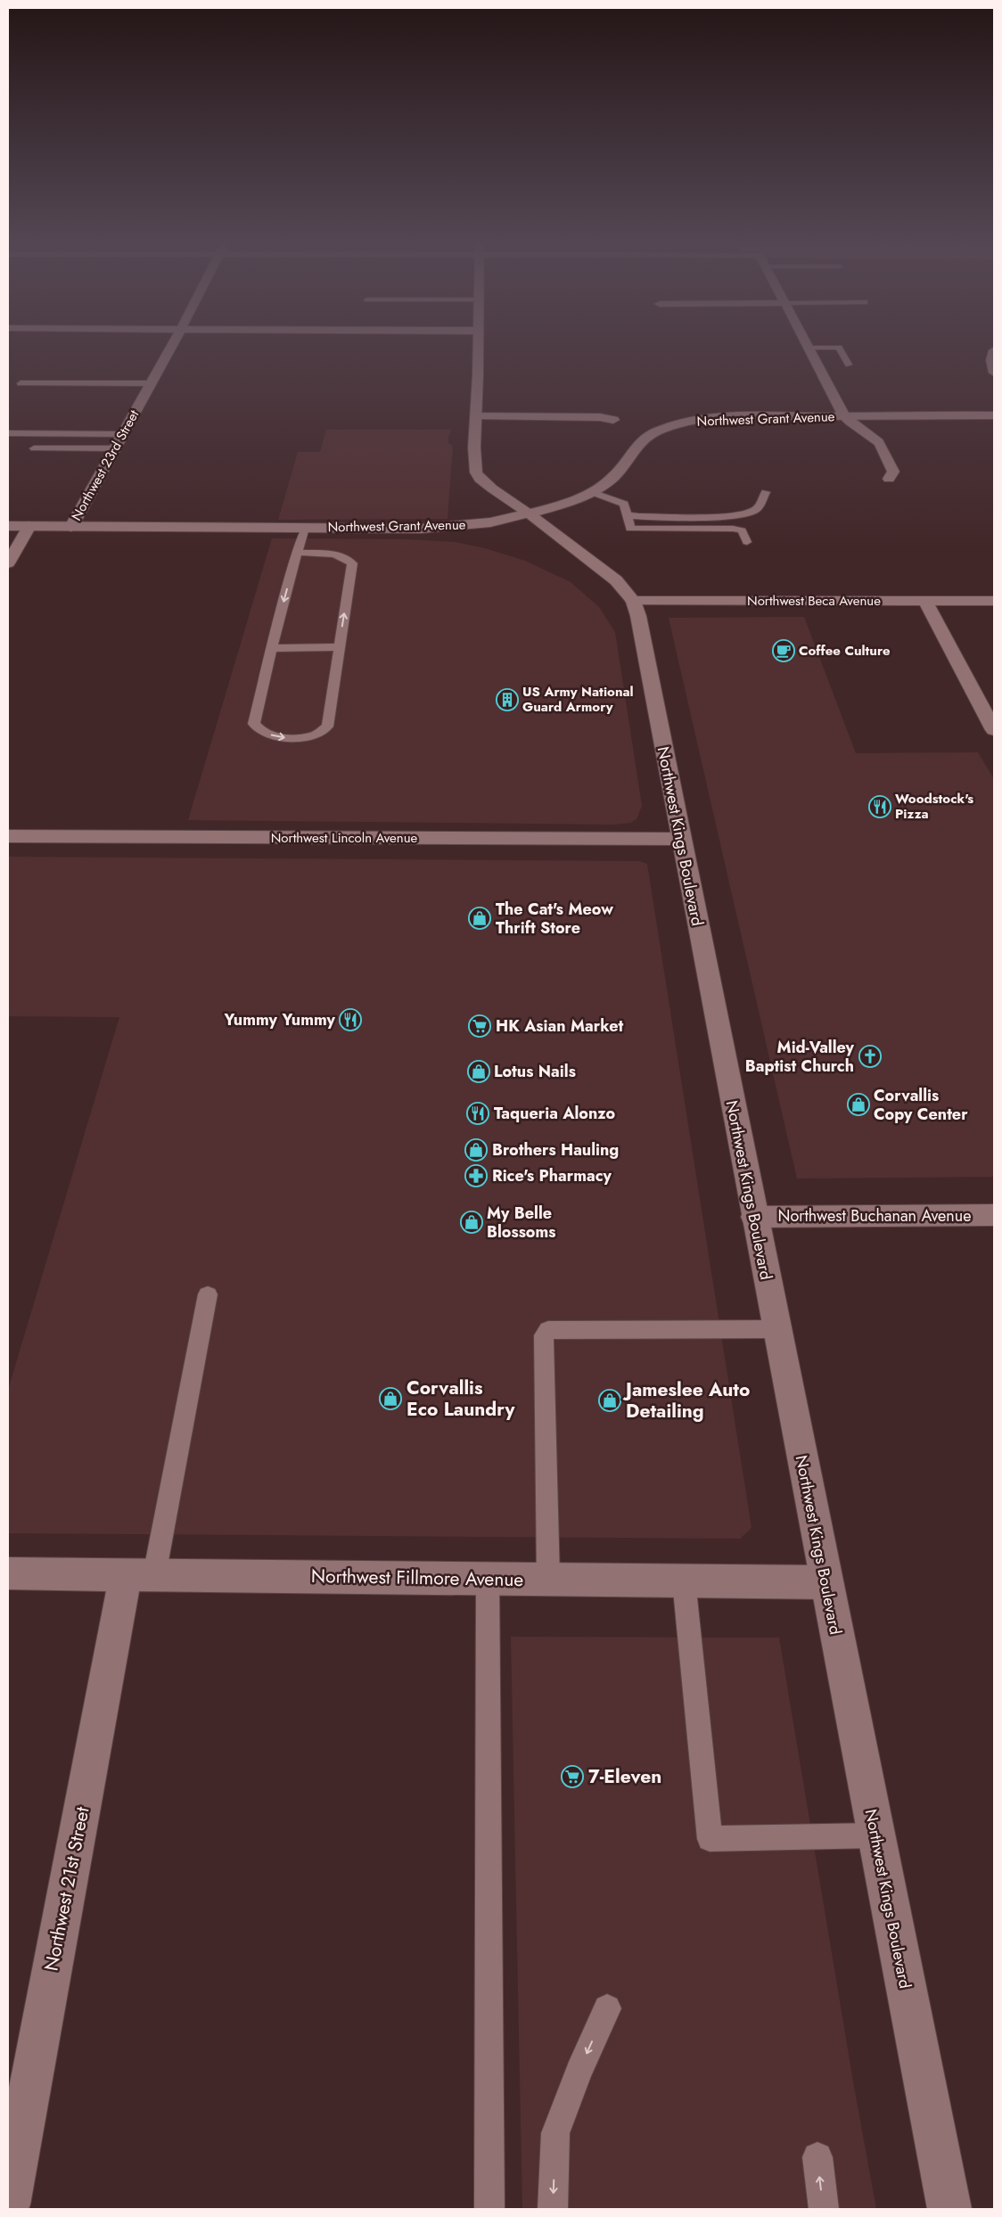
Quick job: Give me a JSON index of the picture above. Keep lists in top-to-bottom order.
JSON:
{
  "streets": {
    "street": [
      "Northwest Grant Avenue",
      "Northwest 23rd Street",
      "Northwest Beca Avenue",
      "Northwest Kings Boulevard",
      "Northwest Lincoln Avenue",
      "Northwest Buchanan Avenue",
      "Northwest Fillmore Avenue",
      "Northwest 21st Street"
    ]
  },
  "crossings": [
    ["Northwest Grant Avenue", "Northwest 23rd Street"],
    ["Northwest Grant Avenue", "Northwest Kings Boulevard"],
    ["Northwest Beca Avenue", "Northwest Kings Boulevard"],
    ["Northwest Kings Boulevard", "Northwest Lincoln Avenue"],
    ["Northwest Kings Boulevard", "Northwest Buchanan Avenue"],
    ["Northwest Kings Boulevard", "Northwest Fillmore Avenue"],
    ["Northwest Fillmore Avenue", "Northwest 21st Street"]
  ],
  "places": {
    "cafe": ["Coffee Culture"],
    "building": ["US Army National Guard Armory"],
    "restaurant": ["Woodstock's Pizza", "Yummy Yummy", "Taqueria Alonzo"],
    "shop": [
      "The Cat's Meow Thrift Store",
      "Lotus Nails",
      "Corvallis Copy Center",
      "Brothers Hauling",
      "My Belle Blossoms",
      "Corvallis Eco Laundry",
      "Jameslee Auto Detailing"
    ],
    "supermarket": ["HK Asian Market", "7-Eleven"],
    "church": ["Mid-Valley Baptist Church"],
    "pharmacy": ["Rice's Pharmacy"]
  }
}
